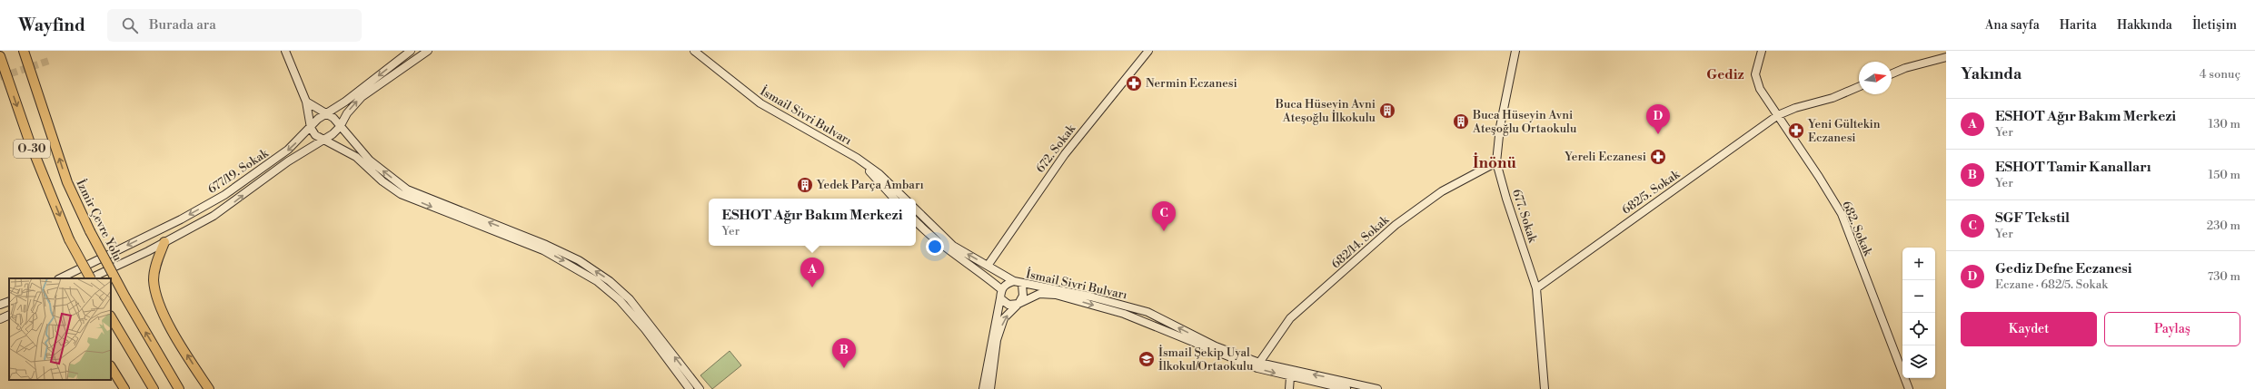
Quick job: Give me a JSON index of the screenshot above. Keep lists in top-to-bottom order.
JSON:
{
  "streets": {
    "highway": ["O-30", "İzmir Çevre Yolu"],
    "street": [
      "İsmail Sivri Bulvarı",
      "672. Sokak",
      "677/19. Sokak",
      "682/5. Sokak",
      "677. Sokak",
      "682. Sokak",
      "682/14. Sokak"
    ]
  },
  "crossings": [
    ["İsmail Sivri Bulvarı", "672. Sokak"],
    ["İsmail Sivri Bulvarı", "682/14. Sokak"],
    ["682/5. Sokak", "677. Sokak"],
    ["682/5. Sokak", "682. Sokak"],
    ["677. Sokak", "682/14. Sokak"]
  ],
  "districts": ["Gediz", "İnönü"],
  "places": {
    "pharmacy": ["Nermin Eczanesi", "Yeni Gültekin Eczanesi", "Yereli Eczanesi"],
    "building": ["Buca Hüseyin Avni Ateşoğlu İlkokulu", "Buca Hüseyin Avni Ateşoğlu Ortaokulu", "Yedek Parça Ambarı"],
    "school or university": ["İsmail Şekip Uyal İlkokul/Ortaokulu"]
  },
  "north": "right",
  "page": {
    "header": "Wayfind",
    "search": "Burada ara",
    "nav": [
      "Ana sayfa",
      "Harita",
      "Hakkında",
      "İletişim"
    ],
    "heading": ["Yakında", "4 sonuç"],
    "list": [
      {
        "mark": "A",
        "name": "ESHOT Ağır Bakım Merkezi",
        "note": "Yer",
        "value": "130 m"
      },
      {
        "mark": "B",
        "name": "ESHOT Tamir Kanalları",
        "note": "Yer",
        "value": "150 m"
      },
      {
        "mark": "C",
        "name": "SGF Tekstil",
        "note": "Yer",
        "value": "230 m"
      },
      {
        "mark": "D",
        "name": "Gediz Defne Eczanesi",
        "note": "Eczane · 682/5. Sokak",
        "value": "730 m"
      }
    ],
    "pins": [
      "D",
      "C",
      "A",
      "B"
    ],
    "popup": ["ESHOT Ağır Bakım Merkezi", "Yer"],
    "map_buttons": ["+", "−"],
    "buttons": ["Kaydet", "Paylaş"]
  }
}
